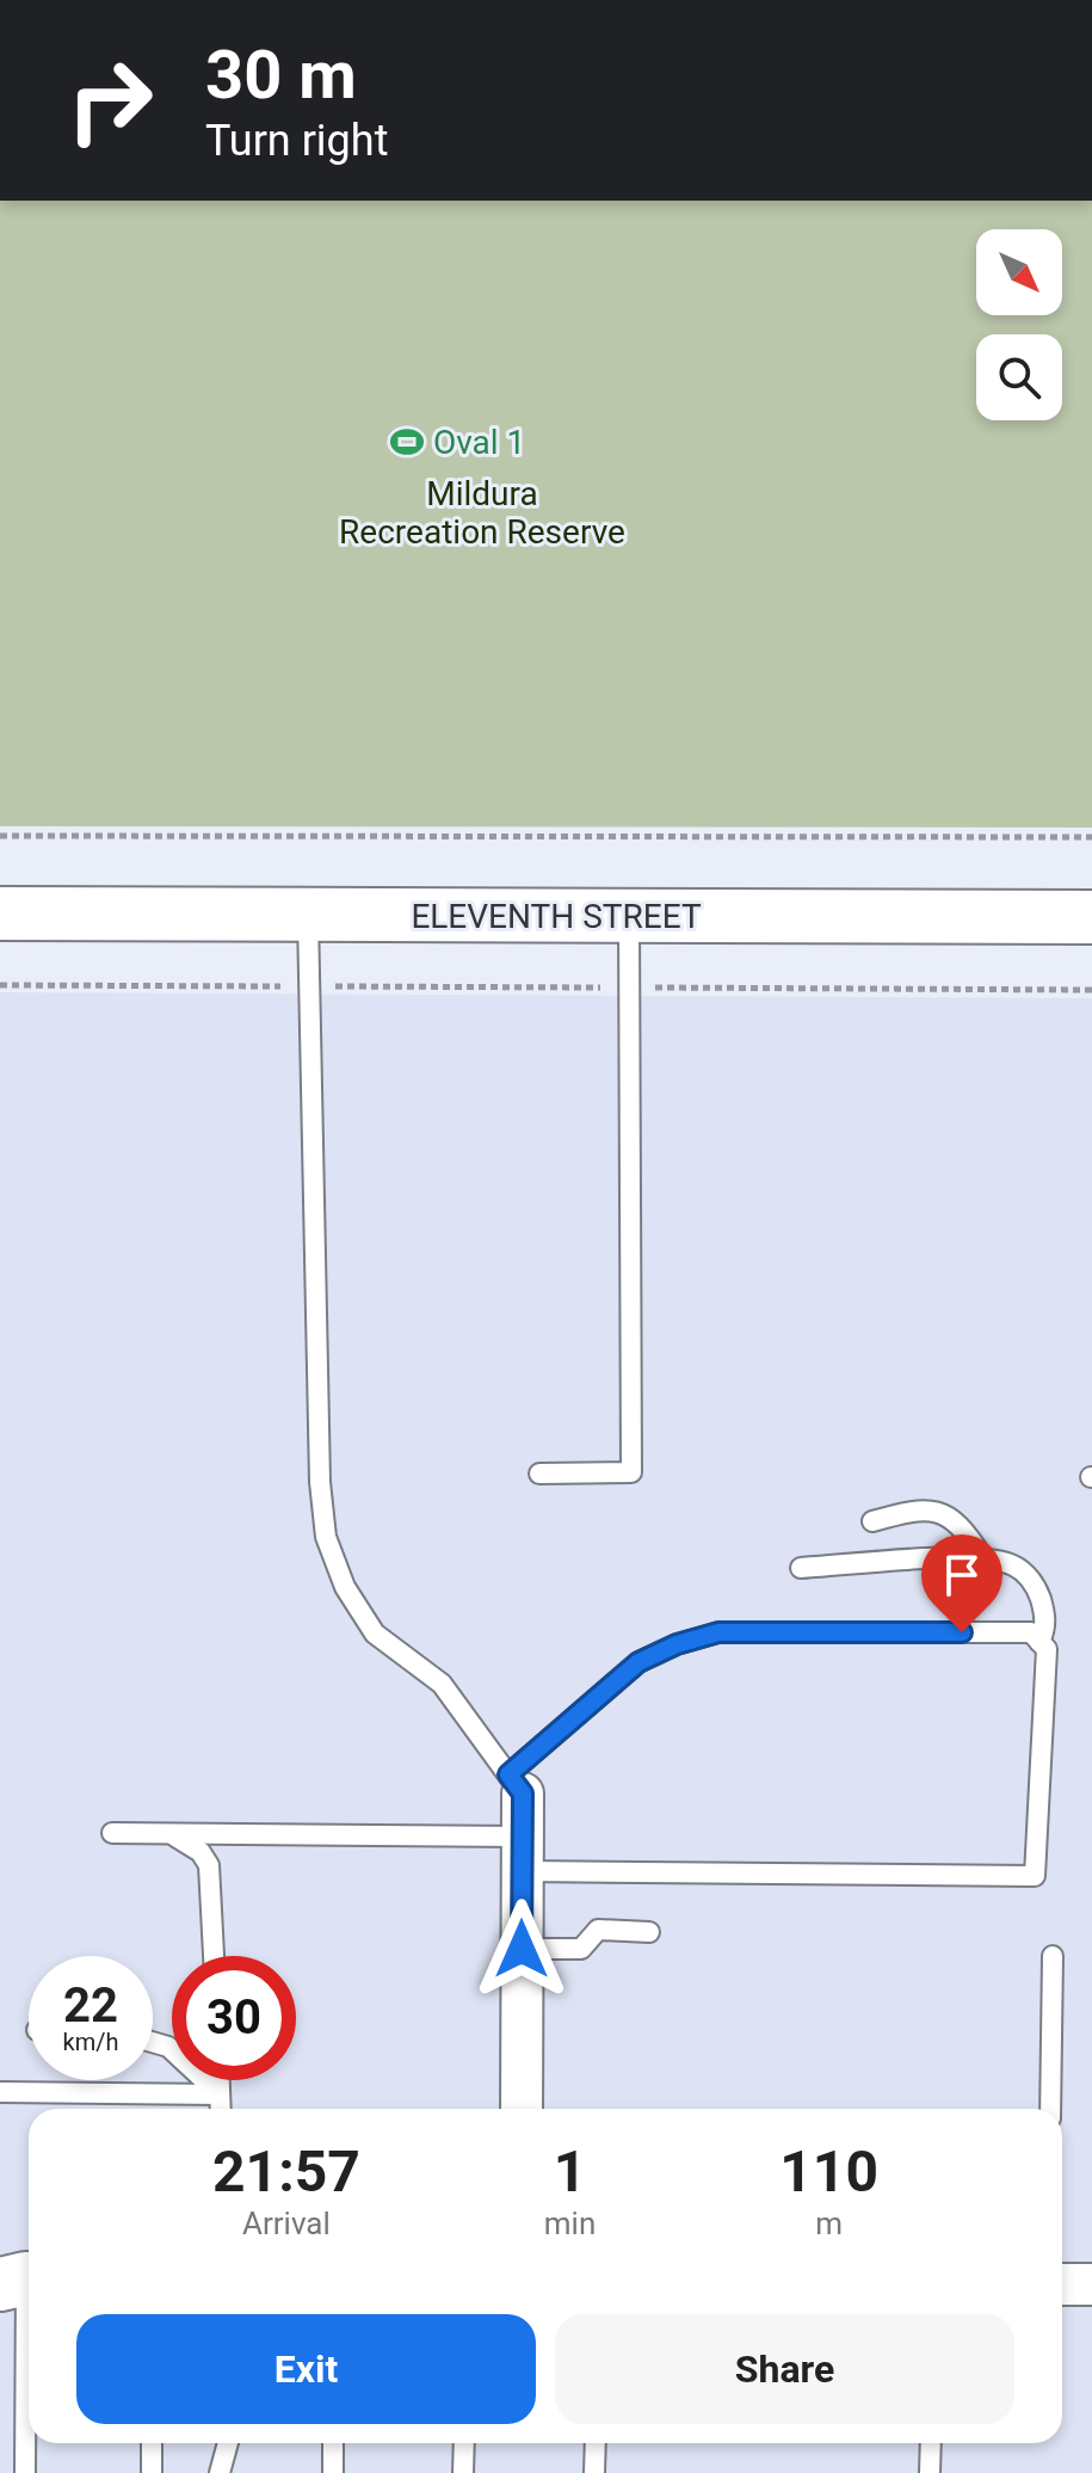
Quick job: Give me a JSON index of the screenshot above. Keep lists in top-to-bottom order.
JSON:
{
  "streets": {
    "main road": ["ELEVENTH STREET"]
  },
  "parks": ["Mildura Recreation Reserve"],
  "places": {
    "sports": ["Oval 1"]
  },
  "north": "bottom right",
  "page": {
    "turn": ["30 m", "Turn right"],
    "speed": "22 km/h",
    "limit": "30",
    "eta": [
      "21:57",
      "Arrival",
      "1",
      "min",
      "110",
      "m"
    ],
    "buttons": ["Exit", "Share"]
  }
}
